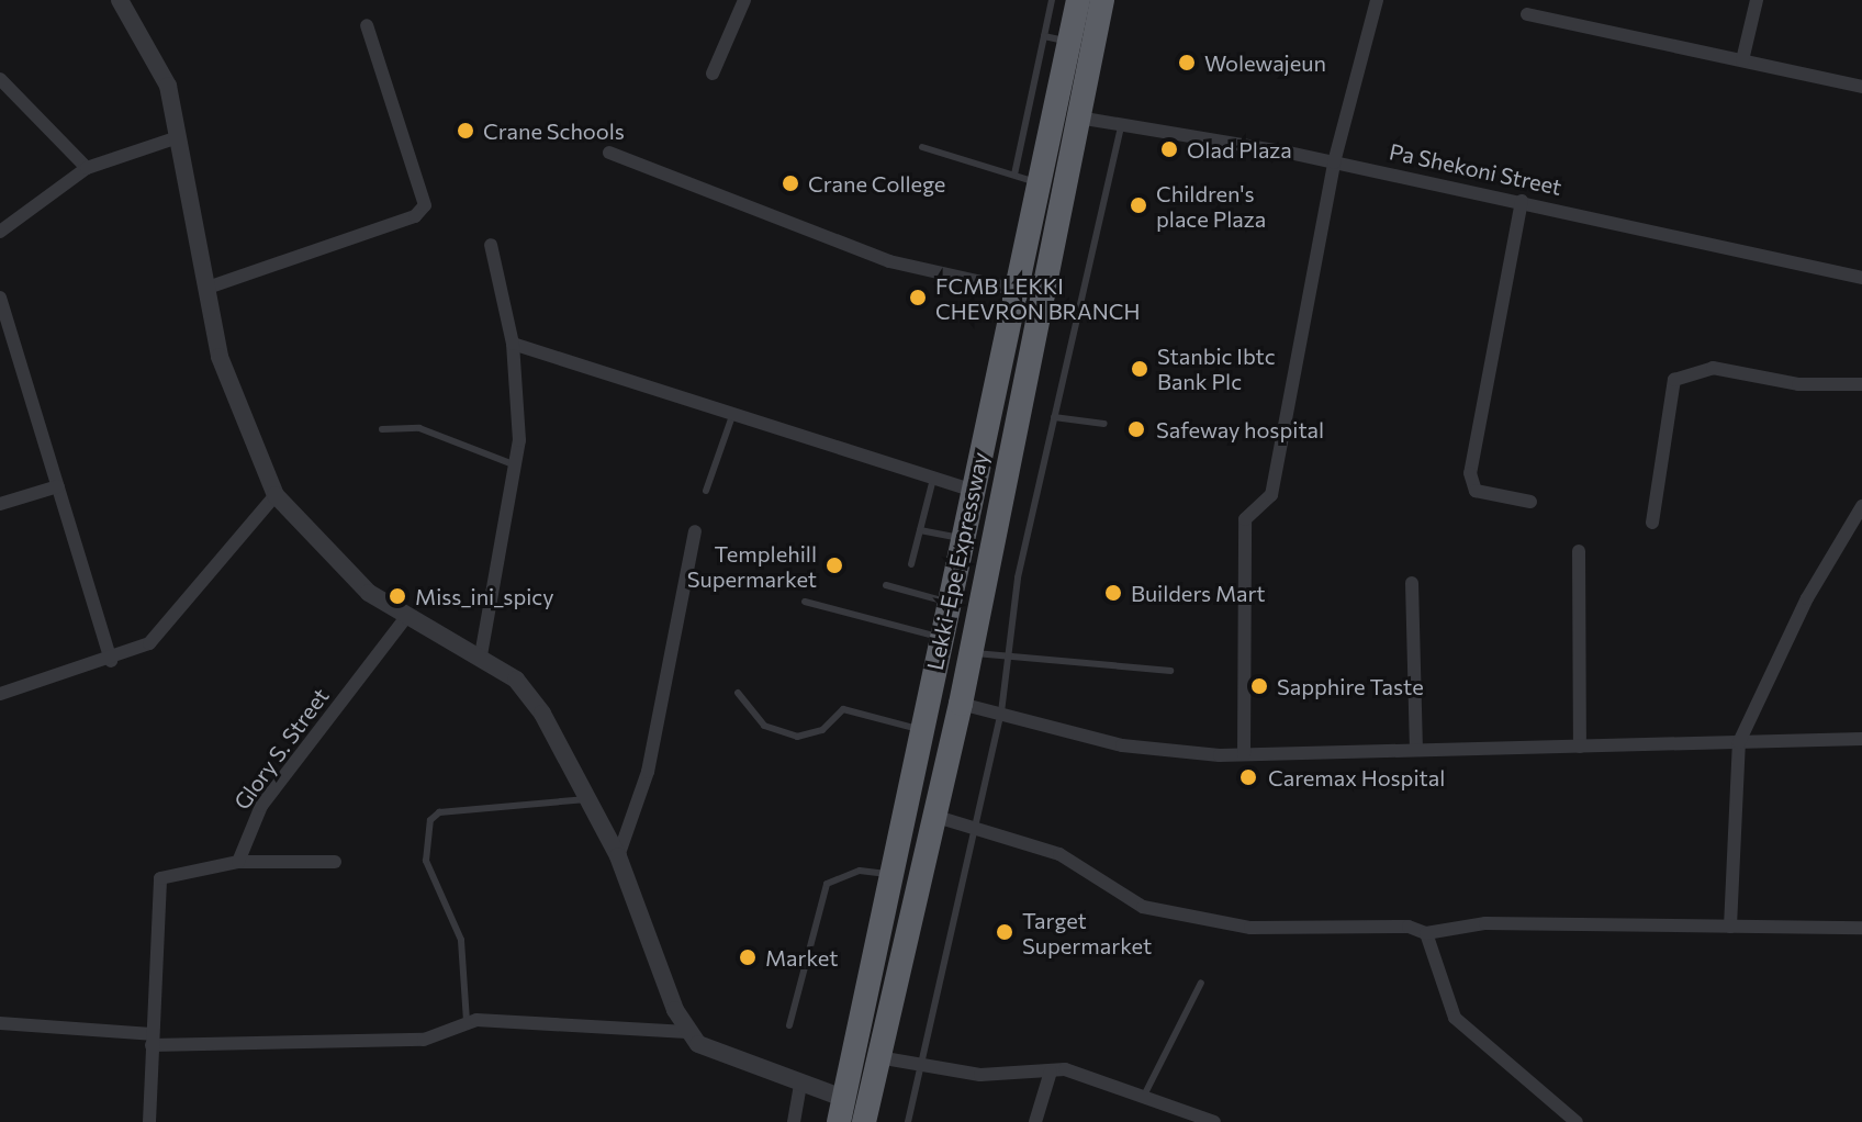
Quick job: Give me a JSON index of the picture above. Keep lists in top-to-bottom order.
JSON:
{
  "streets": {
    "highway": ["Lekki-Epe Expressway"],
    "street": ["Pa Shekoni Street", "Glory S. Street"]
  },
  "crossings": [
    ["Pa Shekoni Street", "Lekki-Epe Expressway"]
  ],
  "places": [
    "Wolewajeun",
    "Crane Schools",
    "Olad Plaza",
    "Crane College",
    "Children's place Plaza",
    "FCMB LEKKI CHEVRON BRANCH",
    "Stanbic Ibtc Bank Plc",
    "Safeway hospital",
    "Templehill Supermarket",
    "Builders Mart",
    "Miss_ini_spicy",
    "Sapphire Taste",
    "Caremax Hospital",
    "Target Supermarket",
    "Market"
  ]
}
